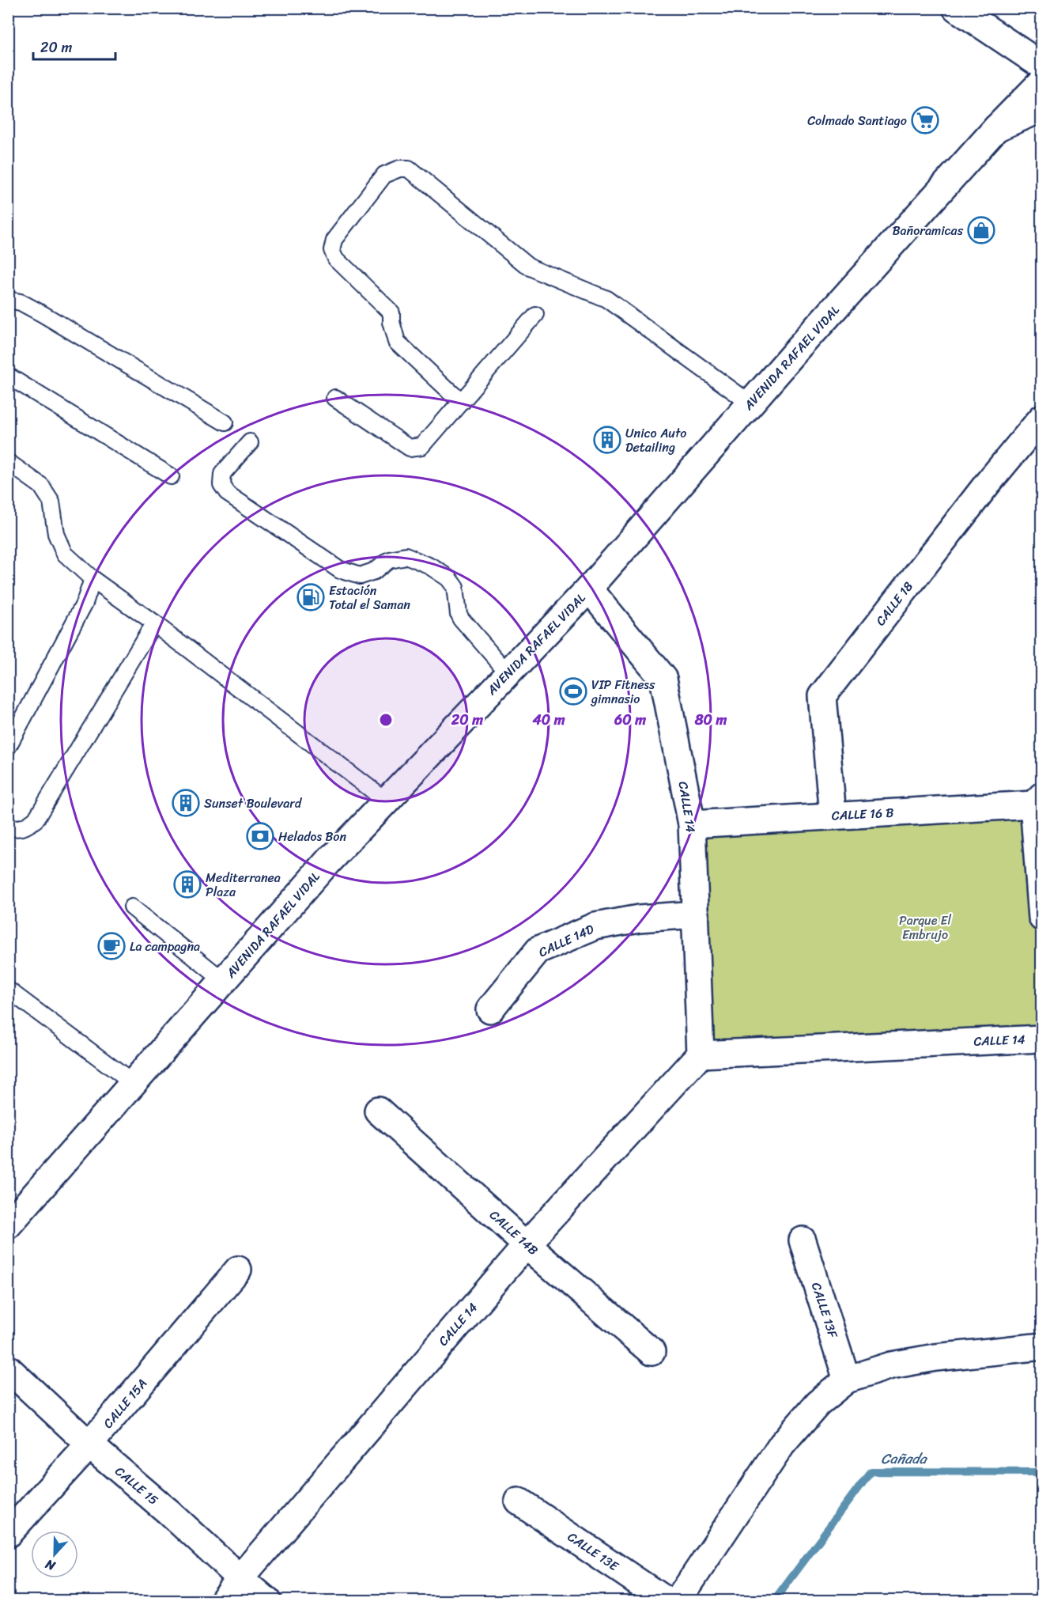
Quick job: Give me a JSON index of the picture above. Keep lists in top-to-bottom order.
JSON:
{
  "streets": {
    "street": [
      "AVENIDA RAFAEL VIDAL",
      "CALLE 18",
      "CALLE 14",
      "CALLE 16 B",
      "CALLE 14D",
      "CALLE 14B",
      "CALLE 13F",
      "CALLE 15A",
      "CALLE 15",
      "CALLE 13E"
    ]
  },
  "crossings": [
    ["AVENIDA RAFAEL VIDAL", "CALLE 14"],
    ["CALLE 18", "CALLE 16 B"],
    ["CALLE 14", "CALLE 16 B"],
    ["CALLE 14", "CALLE 14D"],
    ["CALLE 14", "CALLE 14B"],
    ["CALLE 14", "CALLE 15"],
    ["CALLE 15A", "CALLE 15"]
  ],
  "water": ["Cañada"],
  "parks": ["Parque El Embrujo"],
  "places": {
    "supermarket": ["Colmado Santiago"],
    "shop": ["Bañoramicas"],
    "building": ["Unico Auto Detailing", "Sunset Boulevard", "Mediterranea Plaza"],
    "fuel station": ["Estación Total el Saman"],
    "sports": ["VIP Fitness gimnasio"],
    "bank": ["Helados Bon"],
    "cafe": ["La campagna"]
  },
  "scale_bar": "20 m",
  "north": "bottom",
  "rings": [
    "20 m",
    "40 m",
    "60 m",
    "80 m"
  ]
}
